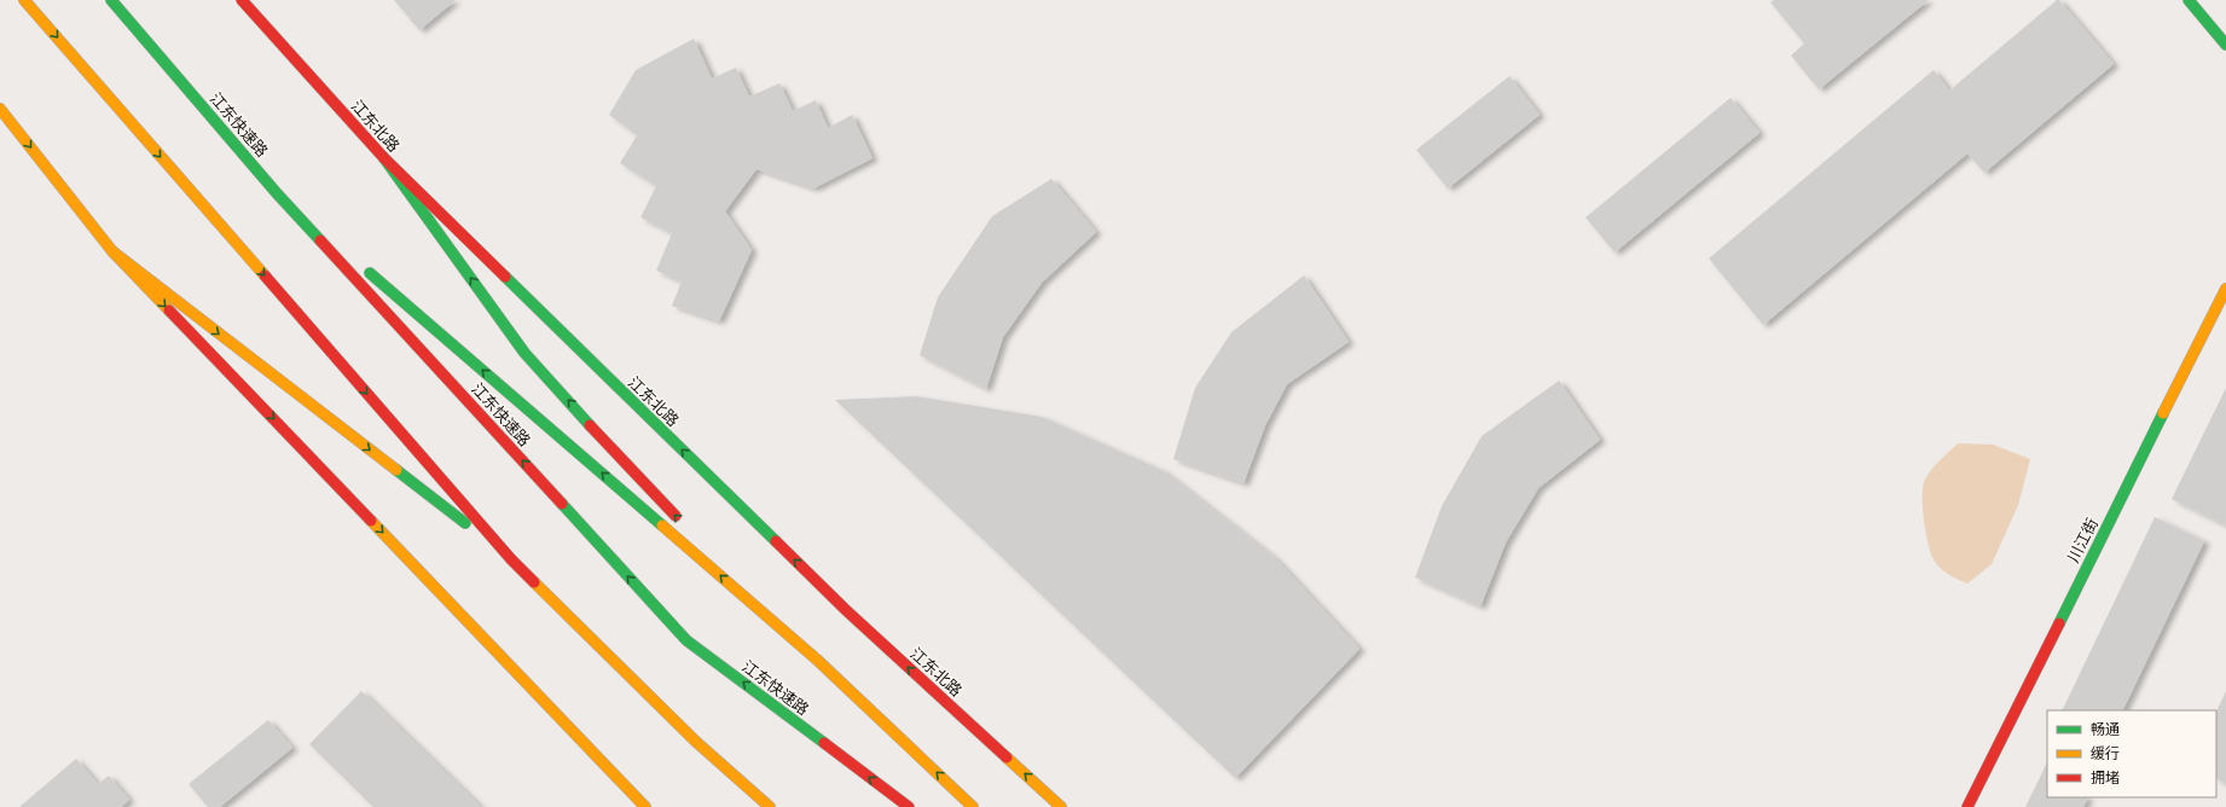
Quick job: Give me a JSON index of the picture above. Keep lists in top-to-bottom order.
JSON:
{
  "streets": {
    "main road": ["江东快速路", "江东北路", "川江街"]
  },
  "legend": ["畅通", "缓行", "拥堵"]
}
